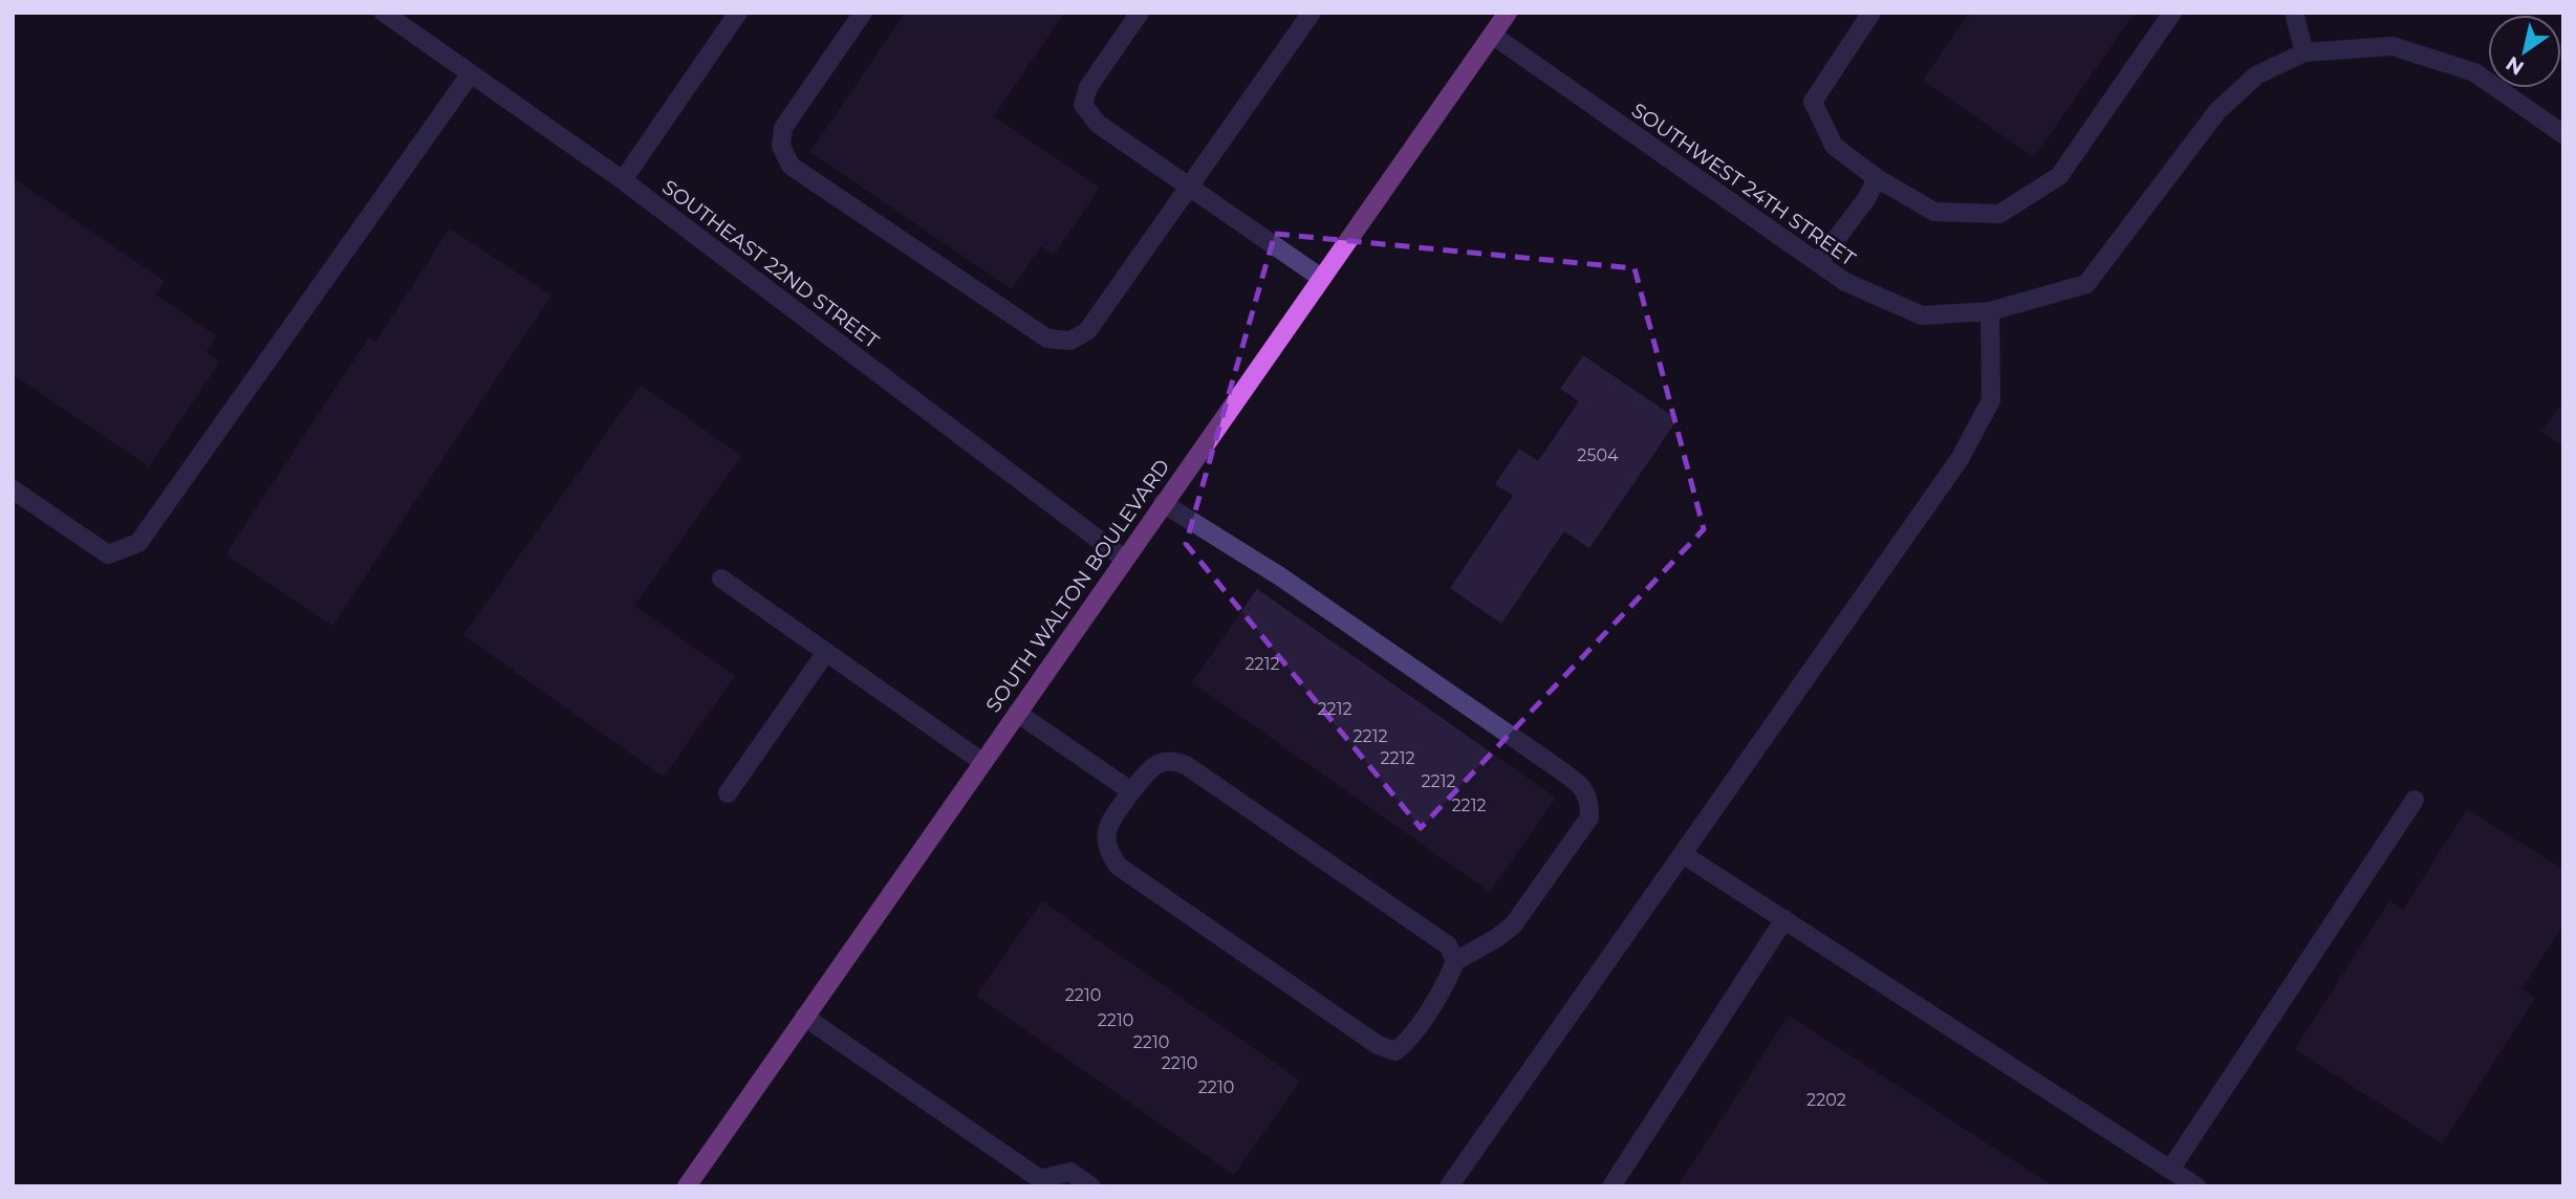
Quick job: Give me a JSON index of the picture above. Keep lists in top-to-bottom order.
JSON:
{
  "streets": {
    "main road": ["SOUTH WALTON BOULEVARD"],
    "street": ["SOUTHWEST 24TH STREET", "SOUTHEAST 22ND STREET"]
  },
  "crossings": [
    ["SOUTHWEST 24TH STREET", "SOUTH WALTON BOULEVARD"],
    ["SOUTHEAST 22ND STREET", "SOUTH WALTON BOULEVARD"]
  ],
  "house_numbers": [
    "2504",
    "2212",
    "2212",
    "2212",
    "2212",
    "2212",
    "2212",
    "2210",
    "2210",
    "2210",
    "2210",
    "2210",
    "2202"
  ],
  "north": "bottom left"
}
